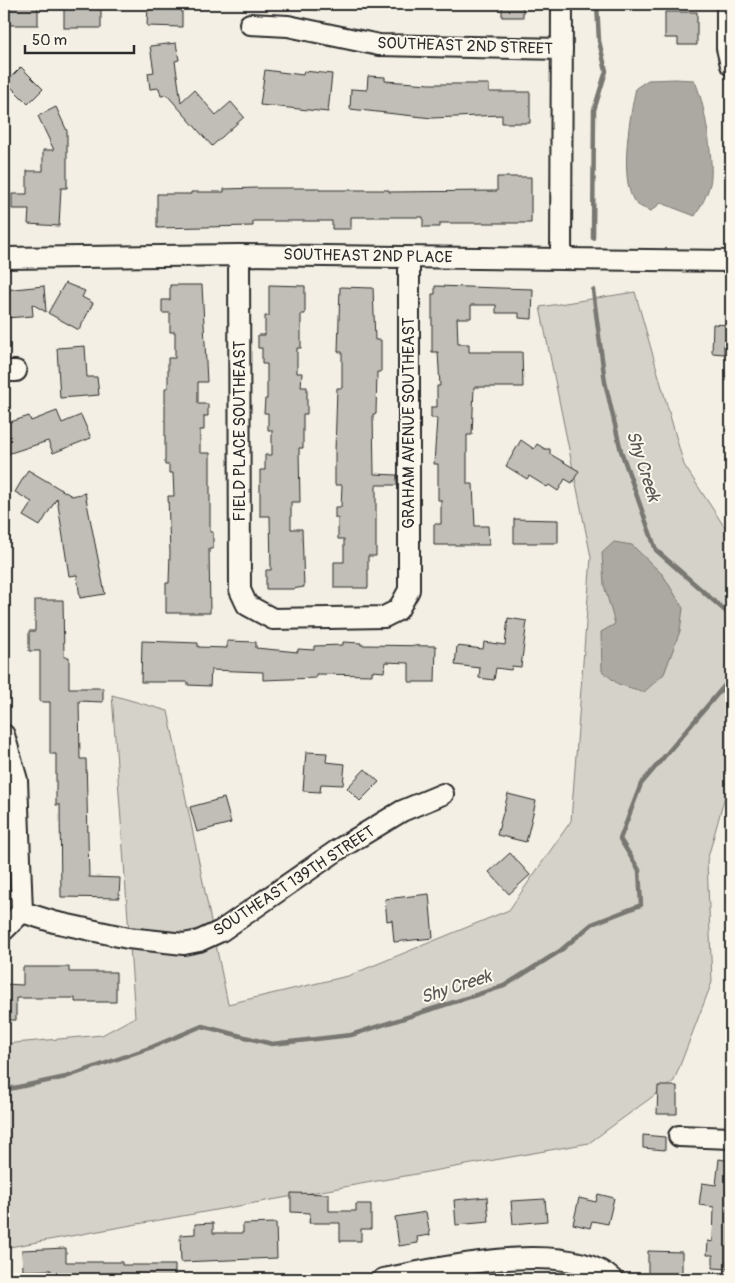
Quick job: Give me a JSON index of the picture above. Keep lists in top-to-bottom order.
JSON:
{
  "streets": {
    "street": [
      "SOUTHEAST 2ND STREET",
      "SOUTHEAST 2ND PLACE",
      "GRAHAM AVENUE SOUTHEAST",
      "FIELD PLACE SOUTHEAST",
      "SOUTHEAST 139TH STREET"
    ]
  },
  "crossings": [
    ["SOUTHEAST 2ND PLACE", "GRAHAM AVENUE SOUTHEAST"],
    ["SOUTHEAST 2ND PLACE", "FIELD PLACE SOUTHEAST"],
    ["GRAHAM AVENUE SOUTHEAST", "FIELD PLACE SOUTHEAST"]
  ],
  "water": ["Shy Creek"],
  "scale_bar": "50 m"
}
